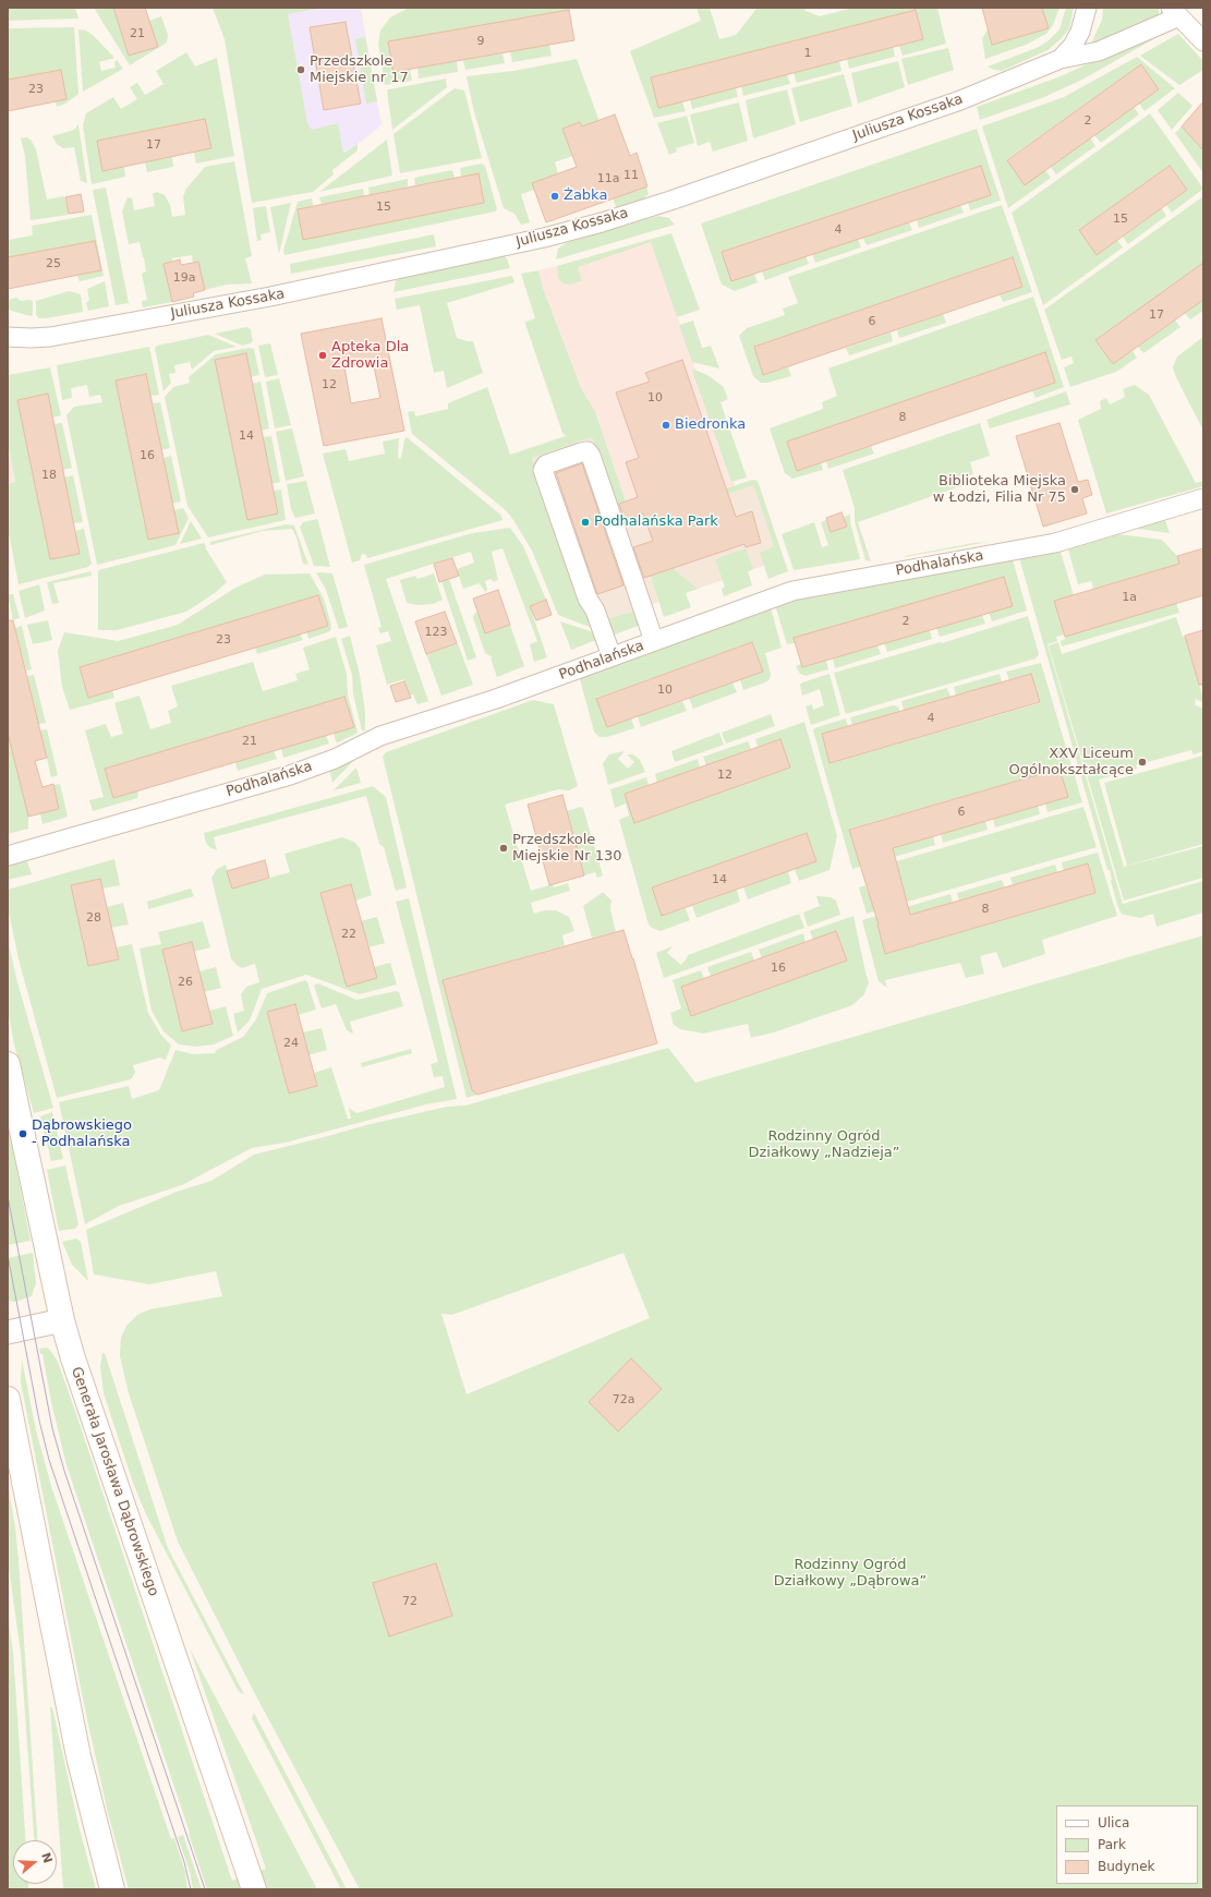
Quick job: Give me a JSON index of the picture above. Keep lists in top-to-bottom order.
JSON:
{
  "streets": {
    "main road": ["Generała Jarosława Dąbrowskiego"],
    "street": ["Juliusza Kossaka", "Podhalańska"]
  },
  "parks": ["Rodzinny Ogród Działkowy „Nadzieja”", "Rodzinny Ogród Działkowy „Dąbrowa”"],
  "places": [
    "Przedszkole Miejskie nr 17",
    "Żabka",
    "Apteka Dla Zdrowia",
    "Biedronka",
    "Biblioteka Miejska w Łodzi, Filia Nr 75",
    "Podhalańska Park",
    "XXV Liceum Ogólnokształcące",
    "Przedszkole Miejskie Nr 130",
    "Dąbrowskiego - Podhalańska"
  ],
  "house_numbers": [
    "21",
    "9",
    "1",
    "23",
    "2",
    "17",
    "11",
    "11a",
    "15",
    "15",
    "4",
    "25",
    "19a",
    "17",
    "6",
    "12",
    "10",
    "8",
    "14",
    "16",
    "18",
    "1a",
    "2",
    "123",
    "23",
    "10",
    "4",
    "21",
    "12",
    "6",
    "14",
    "8",
    "28",
    "22",
    "16",
    "26",
    "24",
    "72a",
    "72"
  ],
  "legend": ["Ulica", "Park", "Budynek"],
  "north": "right"
}
